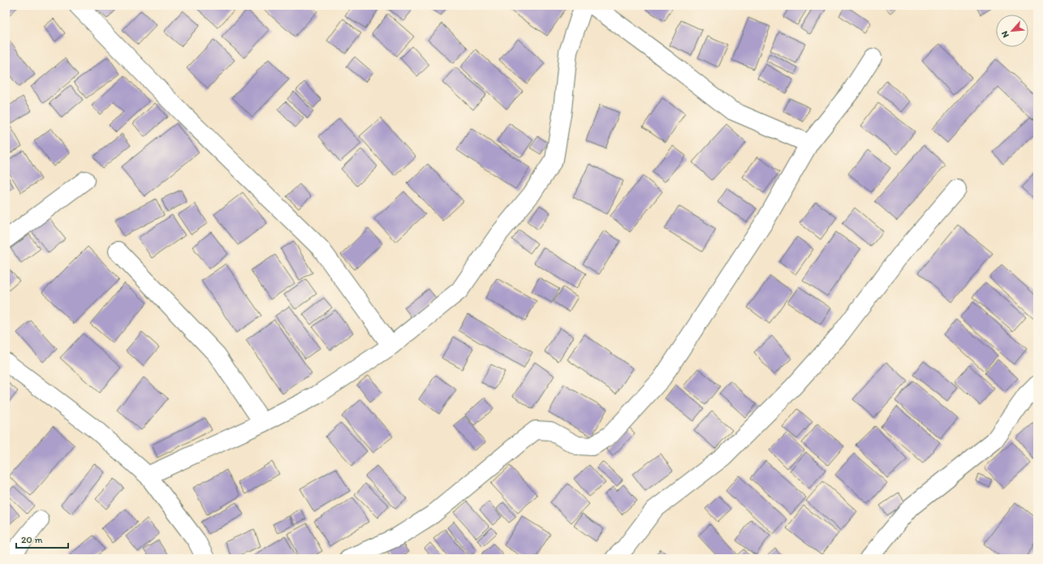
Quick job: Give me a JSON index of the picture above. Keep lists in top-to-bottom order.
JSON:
{
  "scale_bar": "20 m",
  "north": "bottom left"
}
